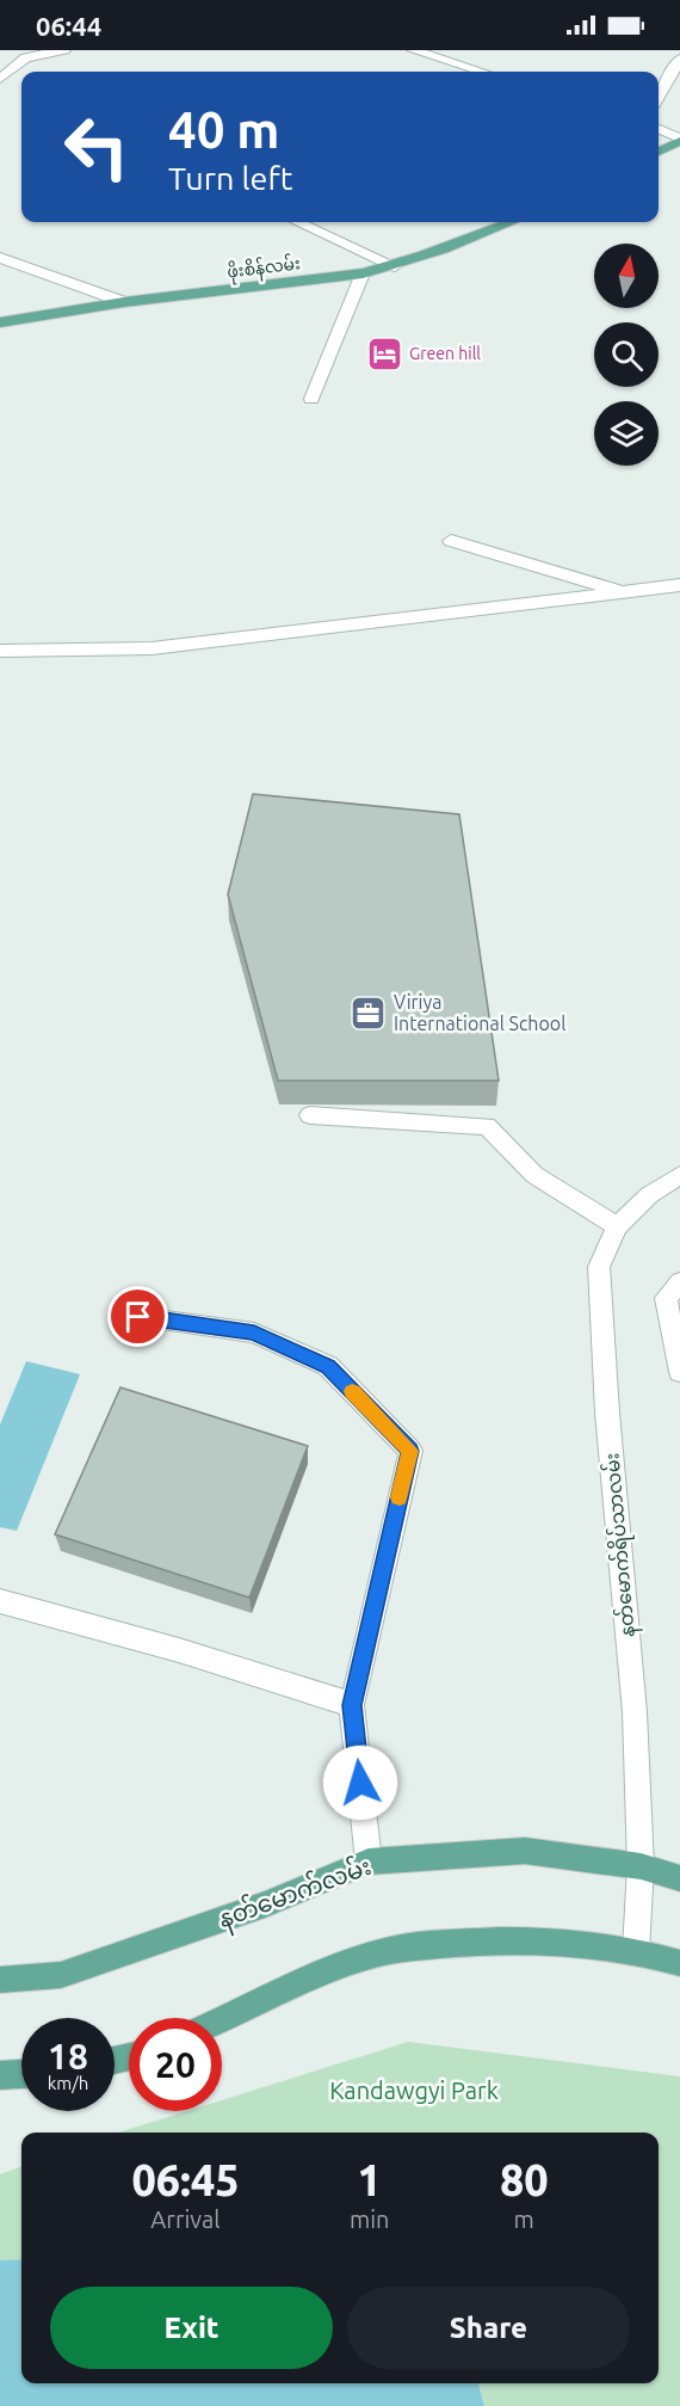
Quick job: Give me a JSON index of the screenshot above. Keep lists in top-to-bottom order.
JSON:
{
  "streets": {
    "main road": ["ဖိုးစိန်လမ်း", "နတ်မောက်လမ်း"],
    "street": ["နတ်မောက်ရိပ်သာလမ်း"]
  },
  "crossings": [
    ["နတ်မောက်ရိပ်သာလမ်း", "နတ်မောက်လမ်း"]
  ],
  "parks": ["Kandawgyi Park"],
  "places": {
    "hotel": ["Green hill"],
    "office": ["Viriya International School"]
  },
  "north": "top",
  "page": {
    "status": "06:44",
    "turn": ["40 m", "Turn left"],
    "speed": "18 km/h",
    "limit": "20",
    "eta": [
      "06:45",
      "Arrival",
      "1",
      "min",
      "80",
      "m"
    ],
    "buttons": ["Exit", "Share"]
  }
}
